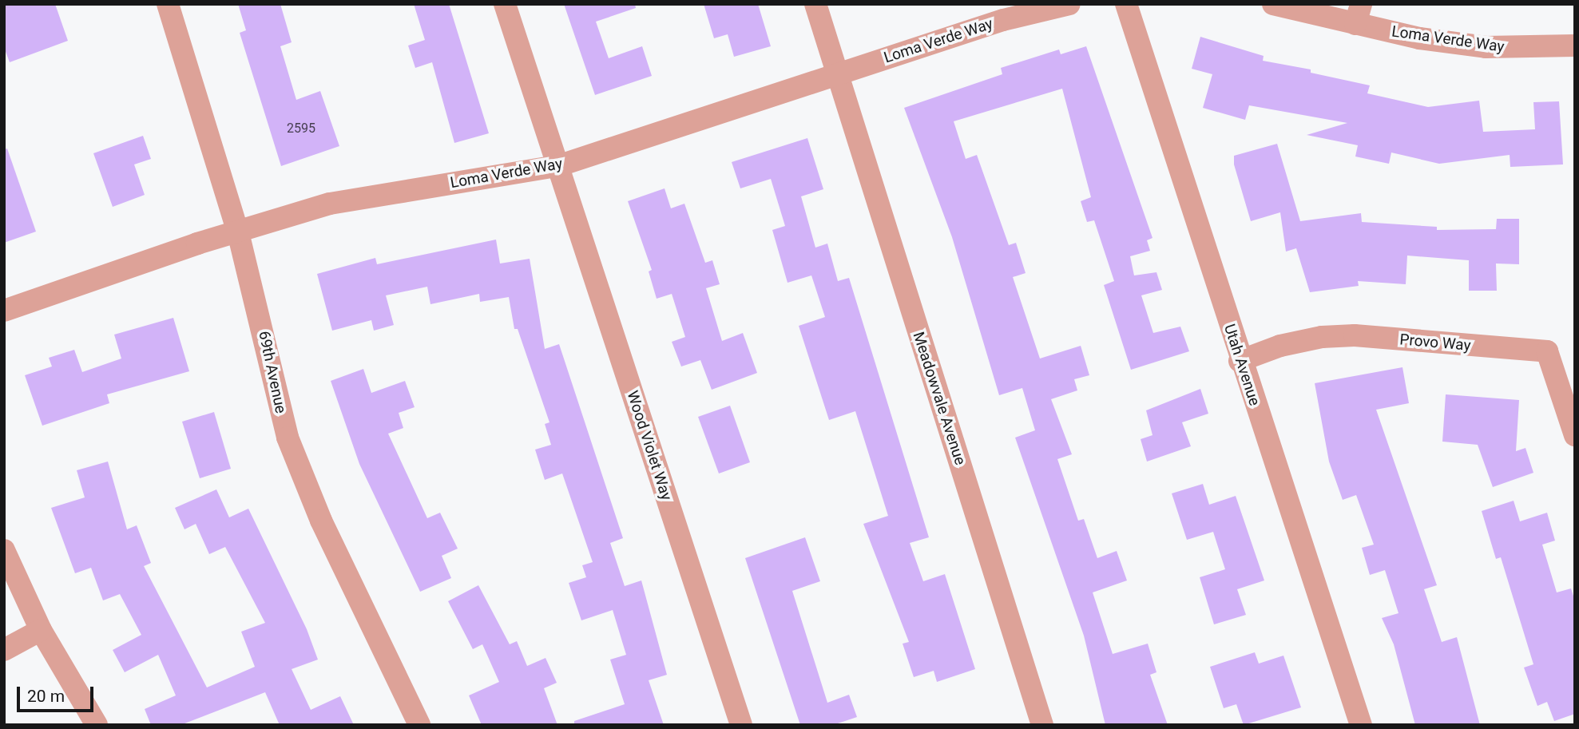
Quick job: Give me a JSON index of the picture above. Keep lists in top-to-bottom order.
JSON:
{
  "streets": {
    "street": [
      "Loma Verde Way",
      "Provo Way",
      "Utah Avenue",
      "69th Avenue",
      "Meadowvale Avenue",
      "Wood Violet Way"
    ]
  },
  "crossings": [
    ["Loma Verde Way", "69th Avenue"],
    ["Loma Verde Way", "Meadowvale Avenue"],
    ["Loma Verde Way", "Wood Violet Way"],
    ["Provo Way", "Utah Avenue"]
  ],
  "house_numbers": ["2595"],
  "scale_bar": "20 m"
}
